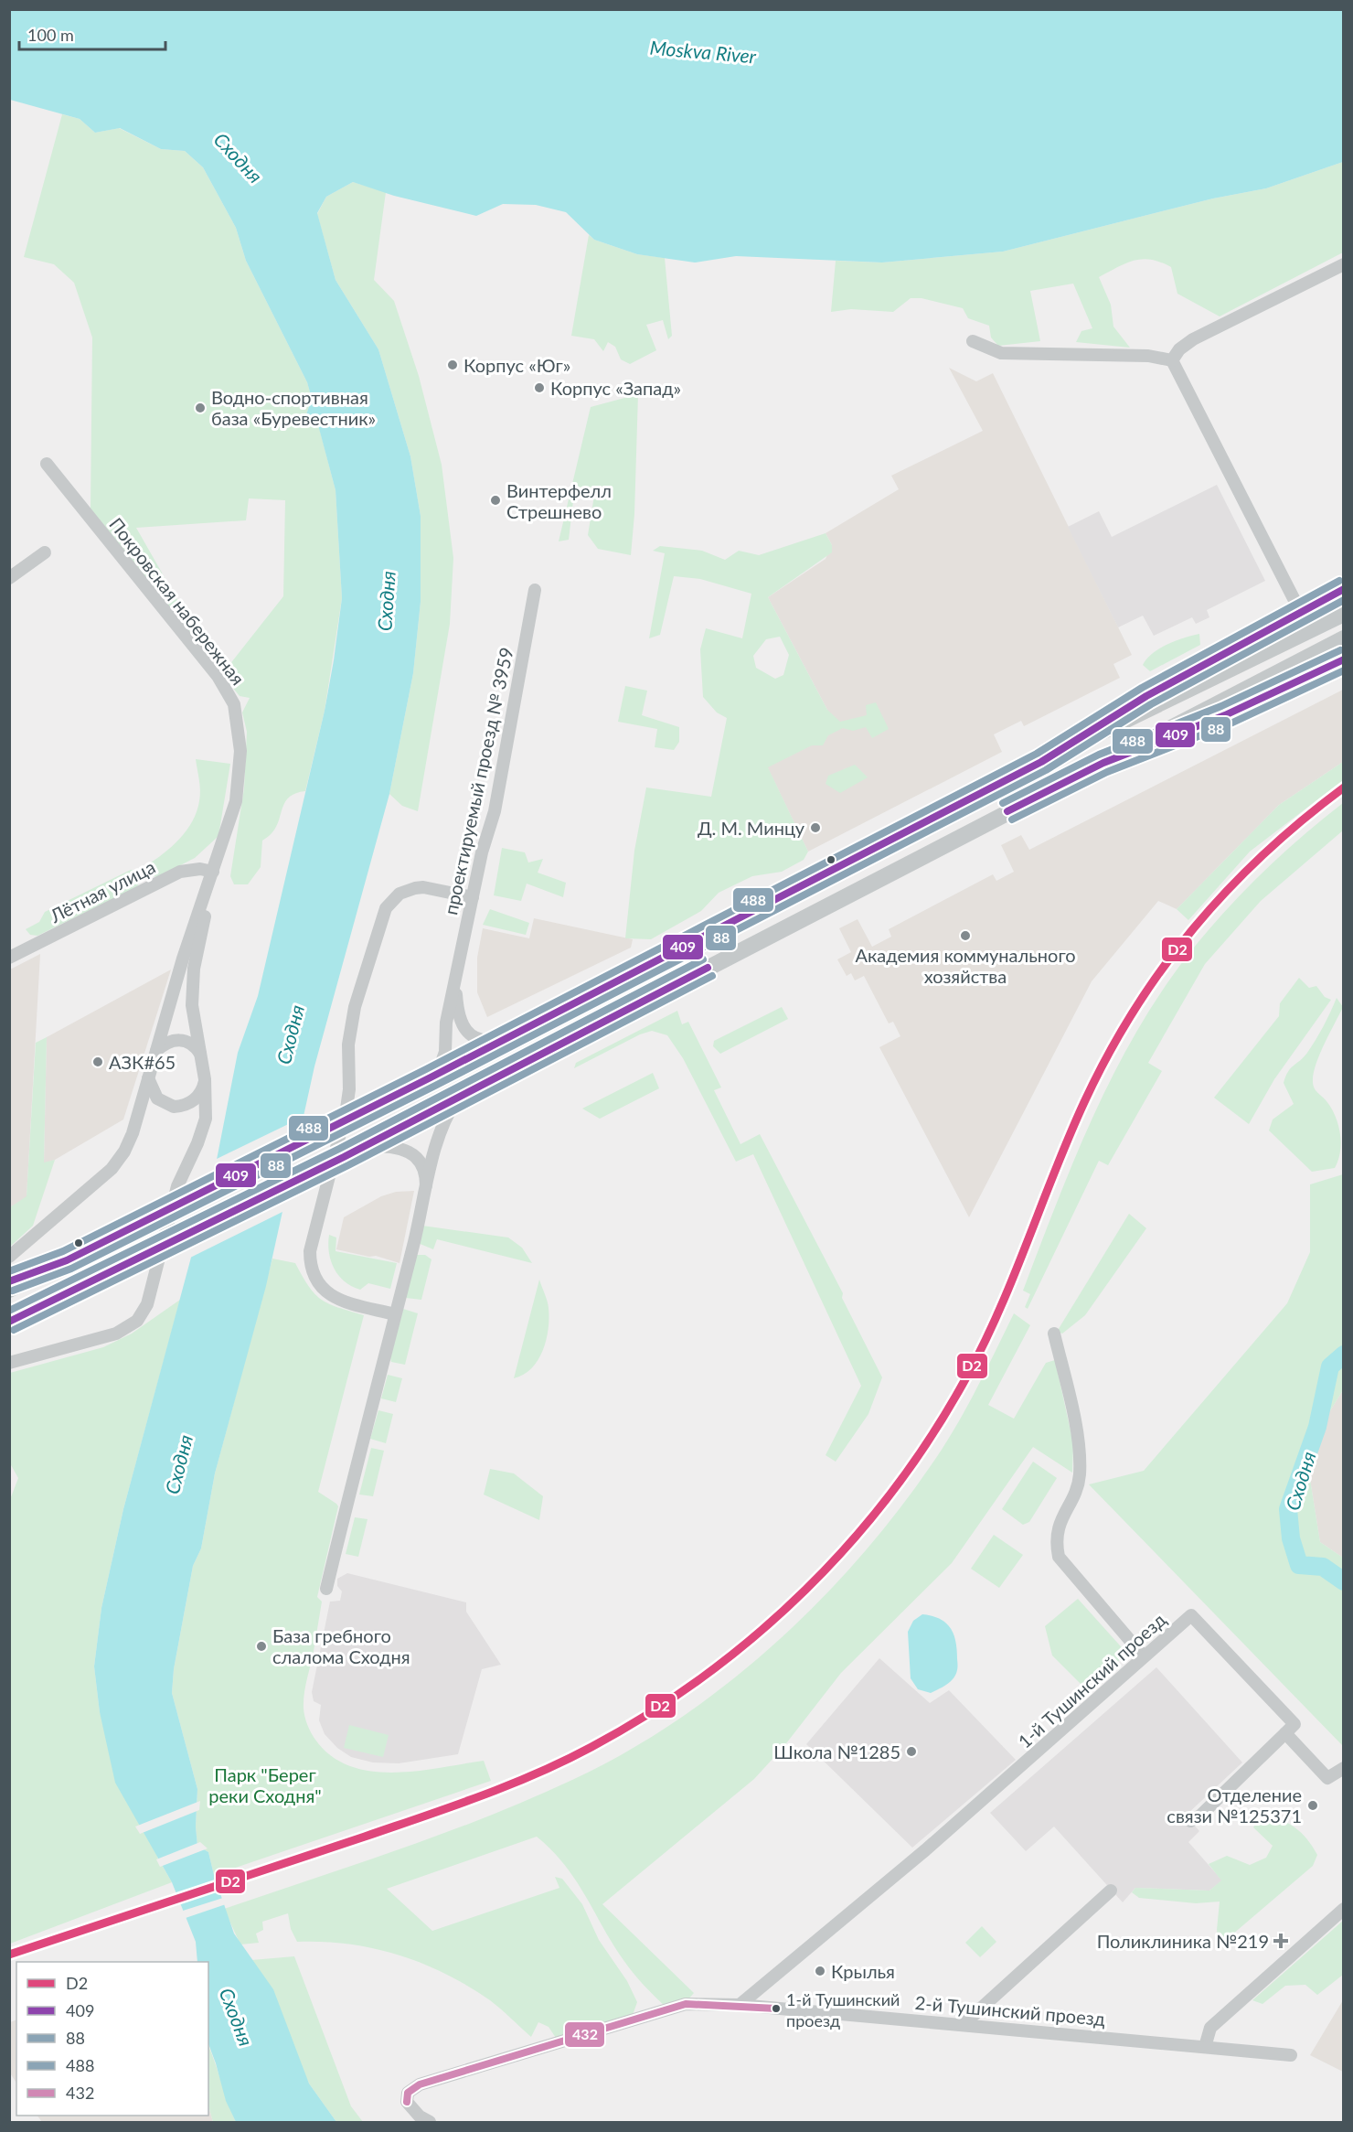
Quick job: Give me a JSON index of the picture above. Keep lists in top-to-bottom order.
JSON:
{
  "streets": {
    "street": [
      "Покровская набережная",
      "проектируемый проезд № 3959",
      "Лётная улица",
      "1-й Тушинский проезд",
      "2-й Тушинский проезд"
    ]
  },
  "crossings": [
    ["Покровская набережная", "Лётная улица"],
    ["1-й Тушинский проезд", "2-й Тушинский проезд"]
  ],
  "water": ["Moskva River", "Сходня"],
  "parks": ["Парк \"Берег реки Сходня\""],
  "places": {
    "other": [
      "Корпус «Юг»",
      "Корпус «Запад»",
      "Водно-спортивная база «Буревестник»",
      "Винтерфелл Стрешнево",
      "Д. М. Минцу",
      "Академия коммунального хозяйства",
      "АЗК#65",
      "База гребного слалома Сходня",
      "Школа №1285",
      "Отделение связи №125371",
      "Крылья",
      "1-й Тушинский проезд"
    ],
    "health": ["Поликлиника №219"]
  },
  "lines": [
    "transit line 488",
    "transit line 409",
    "transit line 88",
    "transit line D2",
    "transit line 432"
  ],
  "legend": [
    "D2",
    "409",
    "88",
    "488",
    "432"
  ],
  "scale_bar": "100 m"
}
